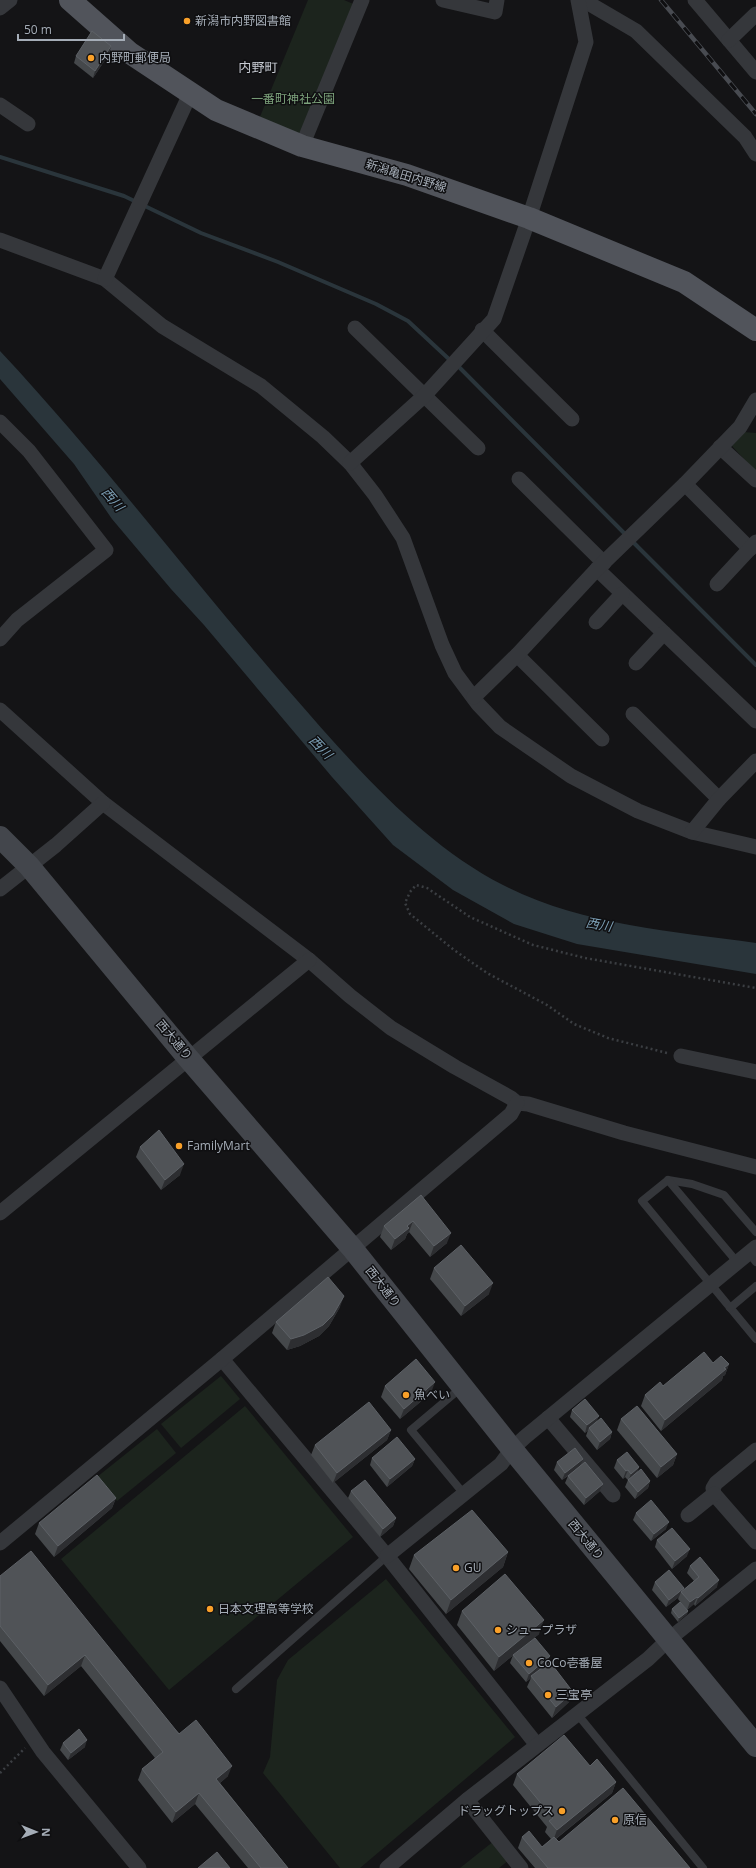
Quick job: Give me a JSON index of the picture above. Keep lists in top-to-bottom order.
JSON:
{
  "streets": {
    "main road": ["新潟亀田内野線"],
    "street": ["西大通り"]
  },
  "districts": ["内野町"],
  "water": ["西川"],
  "parks": ["一番町神社公園"],
  "places": [
    "新潟市内野図書館",
    "内野町郵便局",
    "FamilyMart",
    "魚べい",
    "GU",
    "日本文理高等学校",
    "シュープラザ",
    "CoCo壱番屋",
    "三宝亭",
    "ドラッグトップス",
    "原信"
  ],
  "scale_bar": "50 m",
  "north": "right"
}
